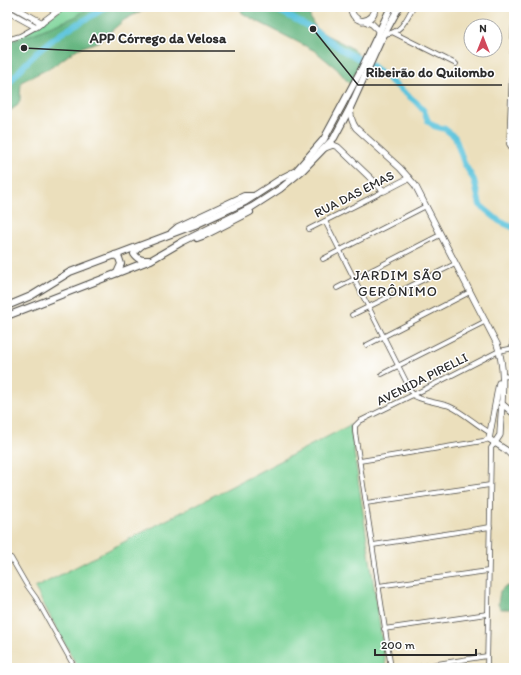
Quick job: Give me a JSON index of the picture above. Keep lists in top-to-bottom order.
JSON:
{
  "streets": {
    "main road": ["RUA DAS EMAS"],
    "street": ["AVENIDA PIRELLI"]
  },
  "districts": ["JARDIM SÃO GERÔNIMO"],
  "places": ["Ribeirão do Quilombo", "APP Córrego da Velosa"],
  "scale_bar": "200 m",
  "north": "top"
}
